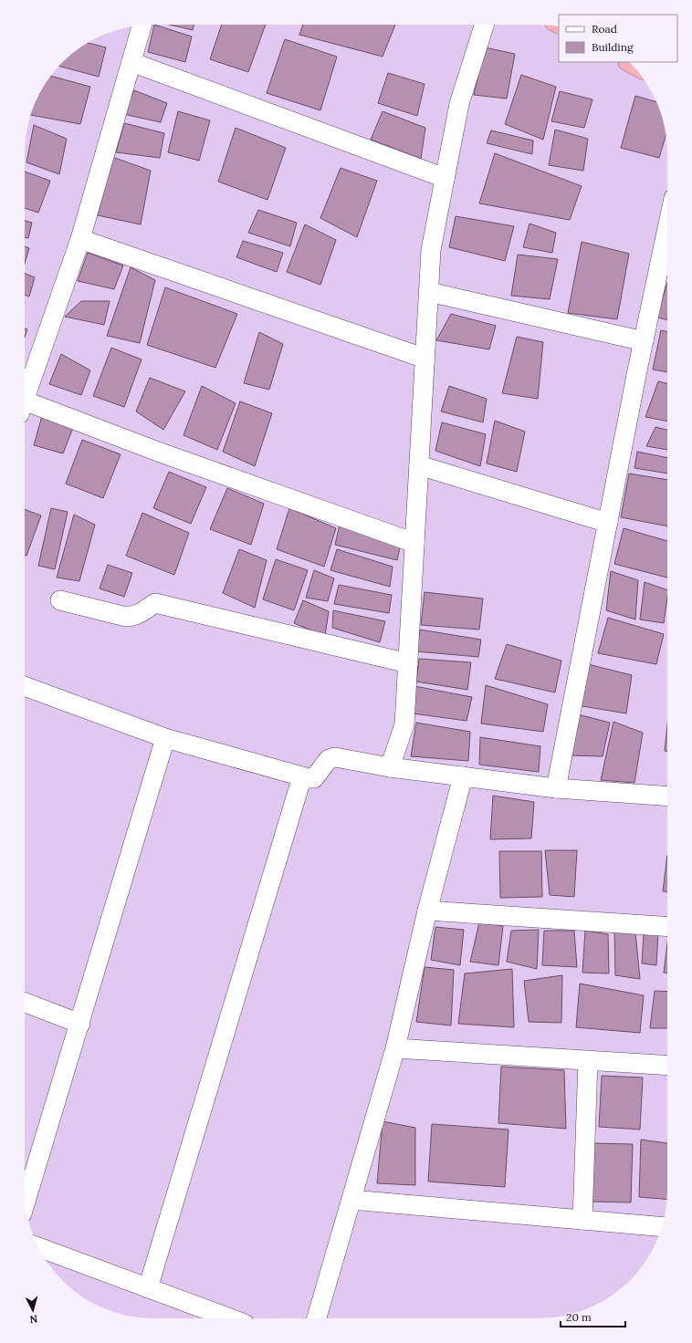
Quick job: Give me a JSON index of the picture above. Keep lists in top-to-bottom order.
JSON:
{
  "legend": ["Road", "Building"],
  "scale_bar": "20 m",
  "north": "bottom"
}
